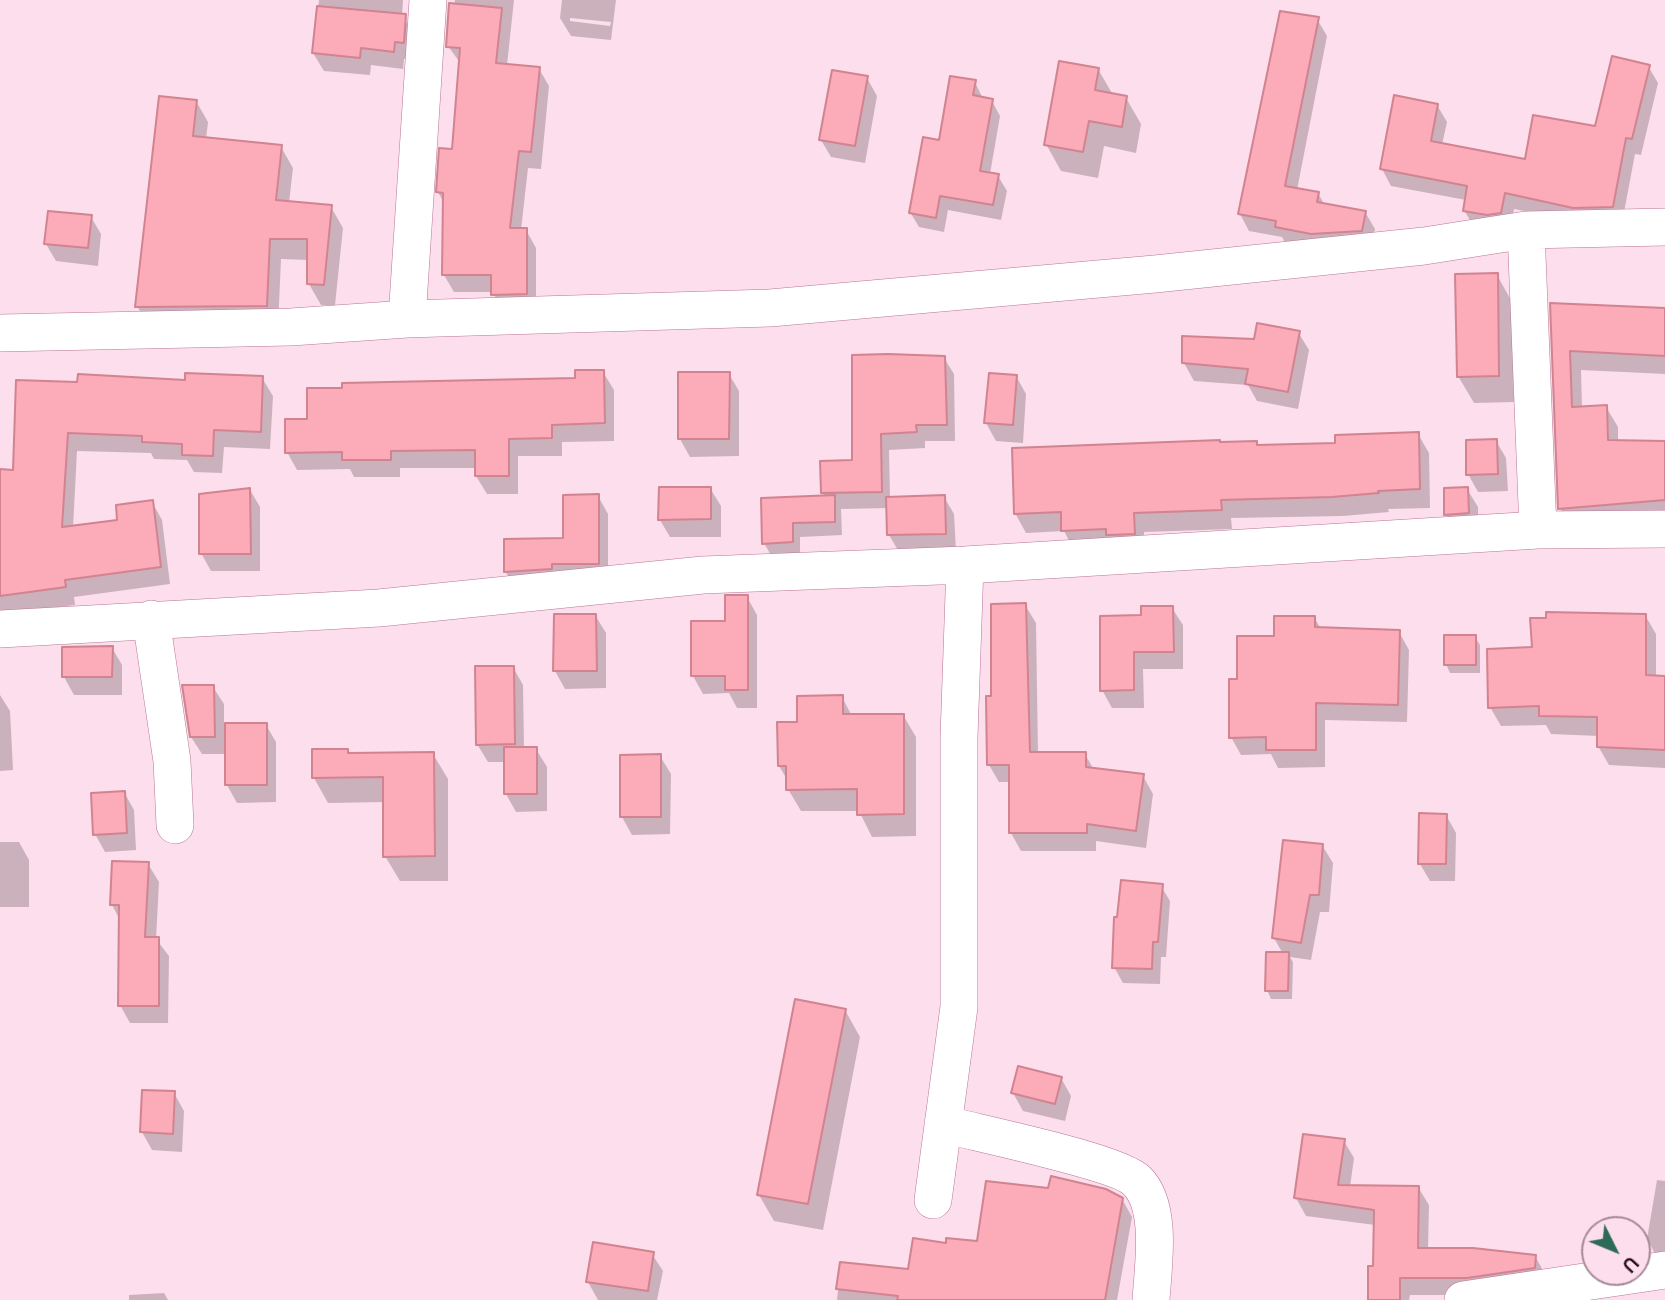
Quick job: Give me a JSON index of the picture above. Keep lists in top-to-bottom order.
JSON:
{
  "north": "bottom right"
}
